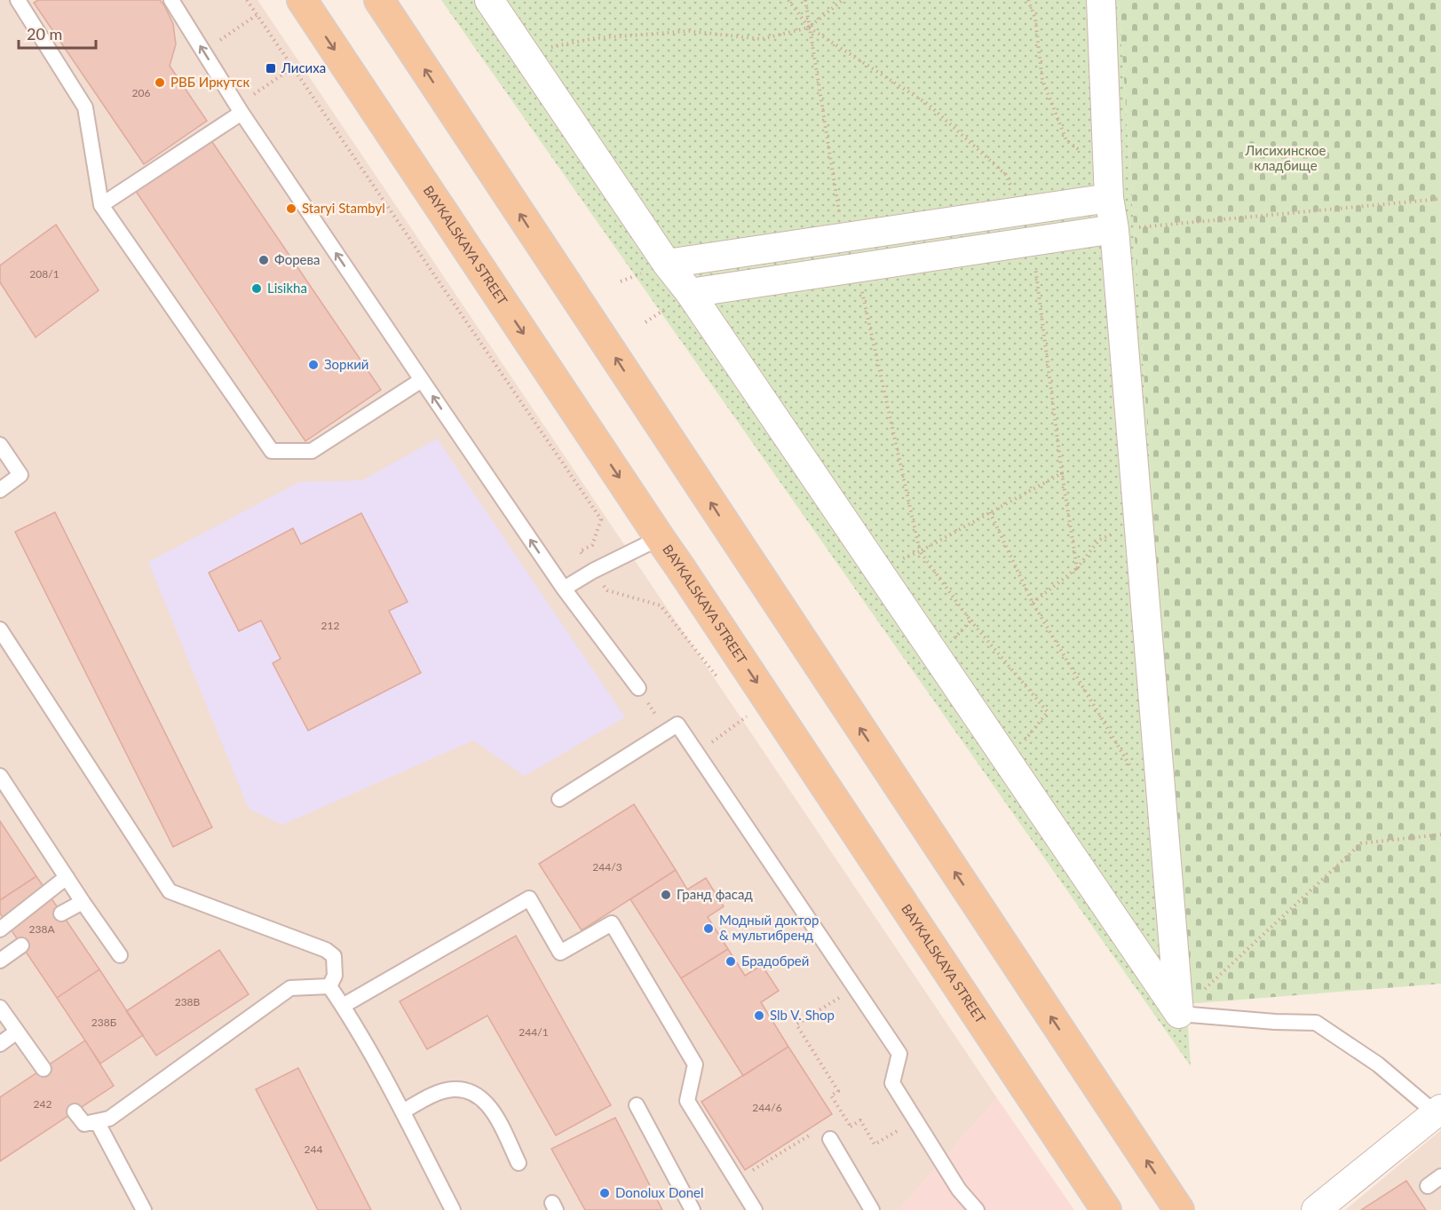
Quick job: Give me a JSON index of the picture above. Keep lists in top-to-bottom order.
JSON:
{
  "streets": {
    "main road": ["BAYKALSKAYA STREET"]
  },
  "parks": ["Лисихинское кладбище"],
  "places": {
    "transit": ["Лисиха"],
    "other": [
      "РВБ Иркутск",
      "Staryi Stambyl",
      "Форева",
      "Lisikha",
      "Зоркий",
      "Гранд фасад",
      "Модный доктор & мультибренд",
      "Брадобрей",
      "Slb V. Shop",
      "Donolux Donel"
    ]
  },
  "house_numbers": [
    "206",
    "208/1",
    "212",
    "244/3",
    "238А",
    "238В",
    "238Б",
    "244/1",
    "242",
    "244/6",
    "244"
  ],
  "scale_bar": "20 m"
}
